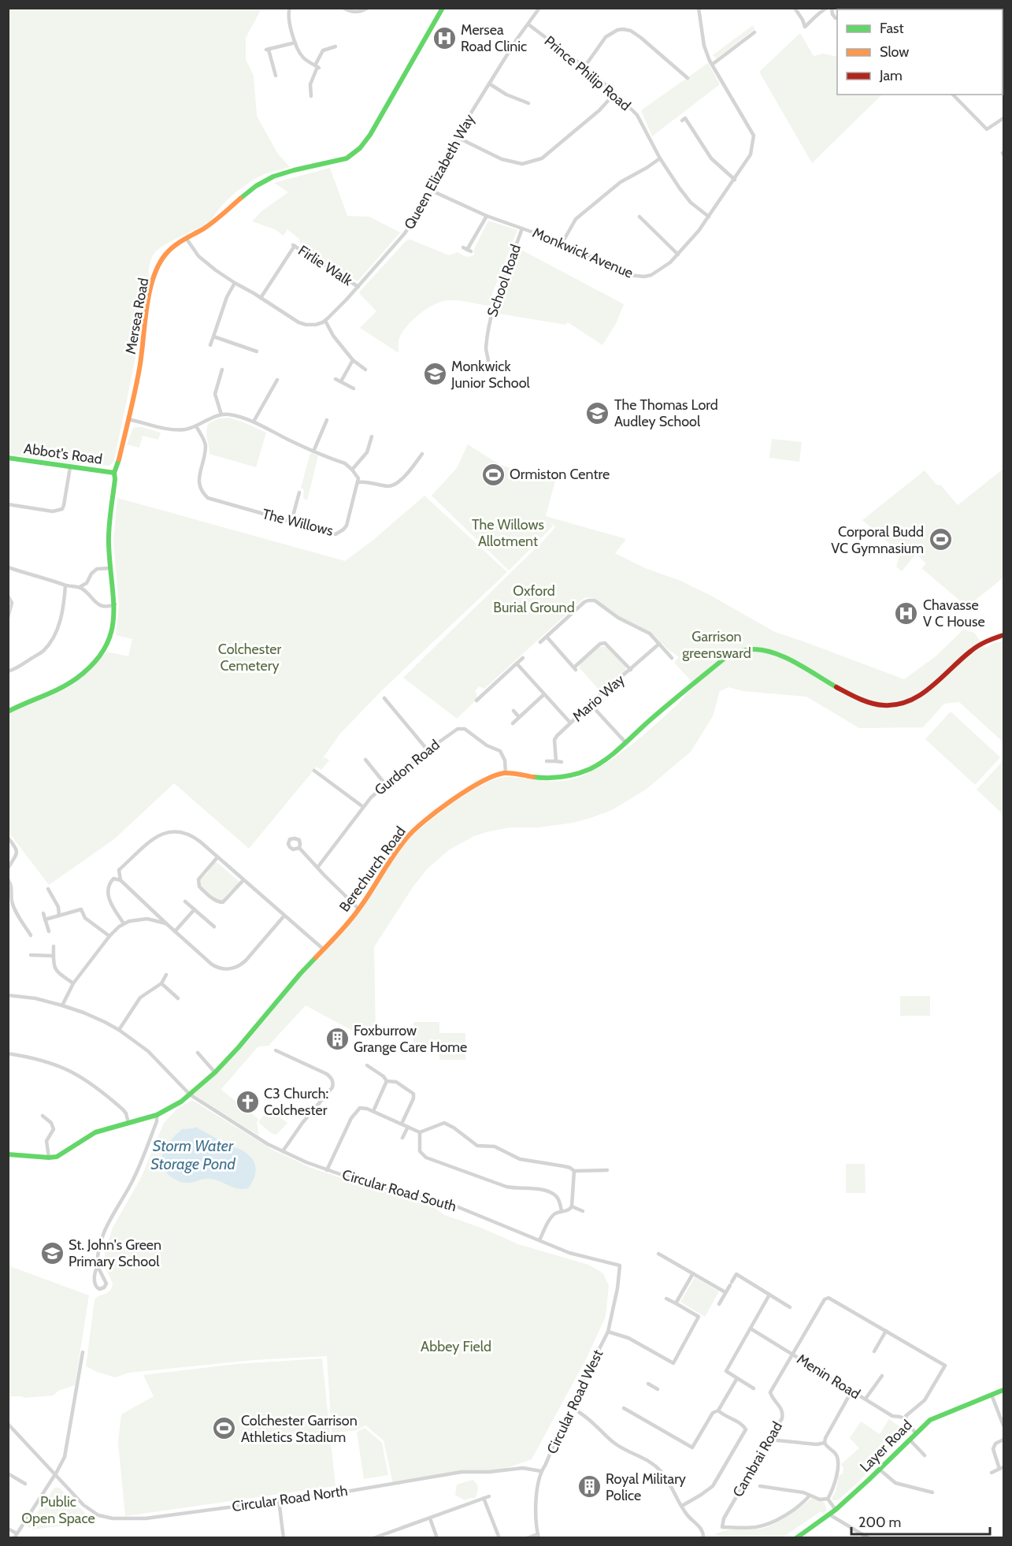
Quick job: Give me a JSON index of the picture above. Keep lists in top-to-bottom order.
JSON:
{
  "streets": {
    "street": [
      "Prince Philip Road",
      "Queen Elizabeth Way",
      "Monkwick Avenue",
      "Firlie Walk",
      "School Road",
      "Mersea Road",
      "Abbot's Road",
      "The Willows",
      "Mario Way",
      "Gurdon Road",
      "Berechurch Road",
      "Circular Road South",
      "Menin Road",
      "Circular Road West",
      "Layer Road",
      "Cambrai Road",
      "Circular Road North"
    ]
  },
  "crossings": [
    ["Prince Philip Road", "Queen Elizabeth Way"],
    ["Prince Philip Road", "Monkwick Avenue"],
    ["Queen Elizabeth Way", "Monkwick Avenue"],
    ["Queen Elizabeth Way", "Firlie Walk"],
    ["Monkwick Avenue", "School Road"],
    ["Mersea Road", "Abbot's Road"],
    ["Gurdon Road", "Berechurch Road"],
    ["Berechurch Road", "Circular Road South"],
    ["Circular Road South", "Circular Road West"],
    ["Menin Road", "Cambrai Road"],
    ["Circular Road West", "Circular Road North"]
  ],
  "water": ["Storm Water Storage Pond"],
  "parks": [
    "The Willows Allotment",
    "Oxford Burial Ground",
    "Garrison greensward",
    "Colchester Cemetery",
    "Abbey Field",
    "Public Open Space"
  ],
  "places": {
    "hospital": ["Mersea Road Clinic", "Chavasse V C House"],
    "school or university": ["Monkwick Junior School", "The Thomas Lord Audley School", "St. John's Green Primary School"],
    "sports": ["Ormiston Centre", "Corporal Budd VC Gymnasium", "Colchester Garrison Athletics Stadium"],
    "building": ["Foxburrow Grange Care Home", "Royal Military Police"],
    "church": ["C3 Church: Colchester"]
  },
  "legend": ["Fast", "Slow", "Jam"],
  "scale_bar": "200 m"
}
